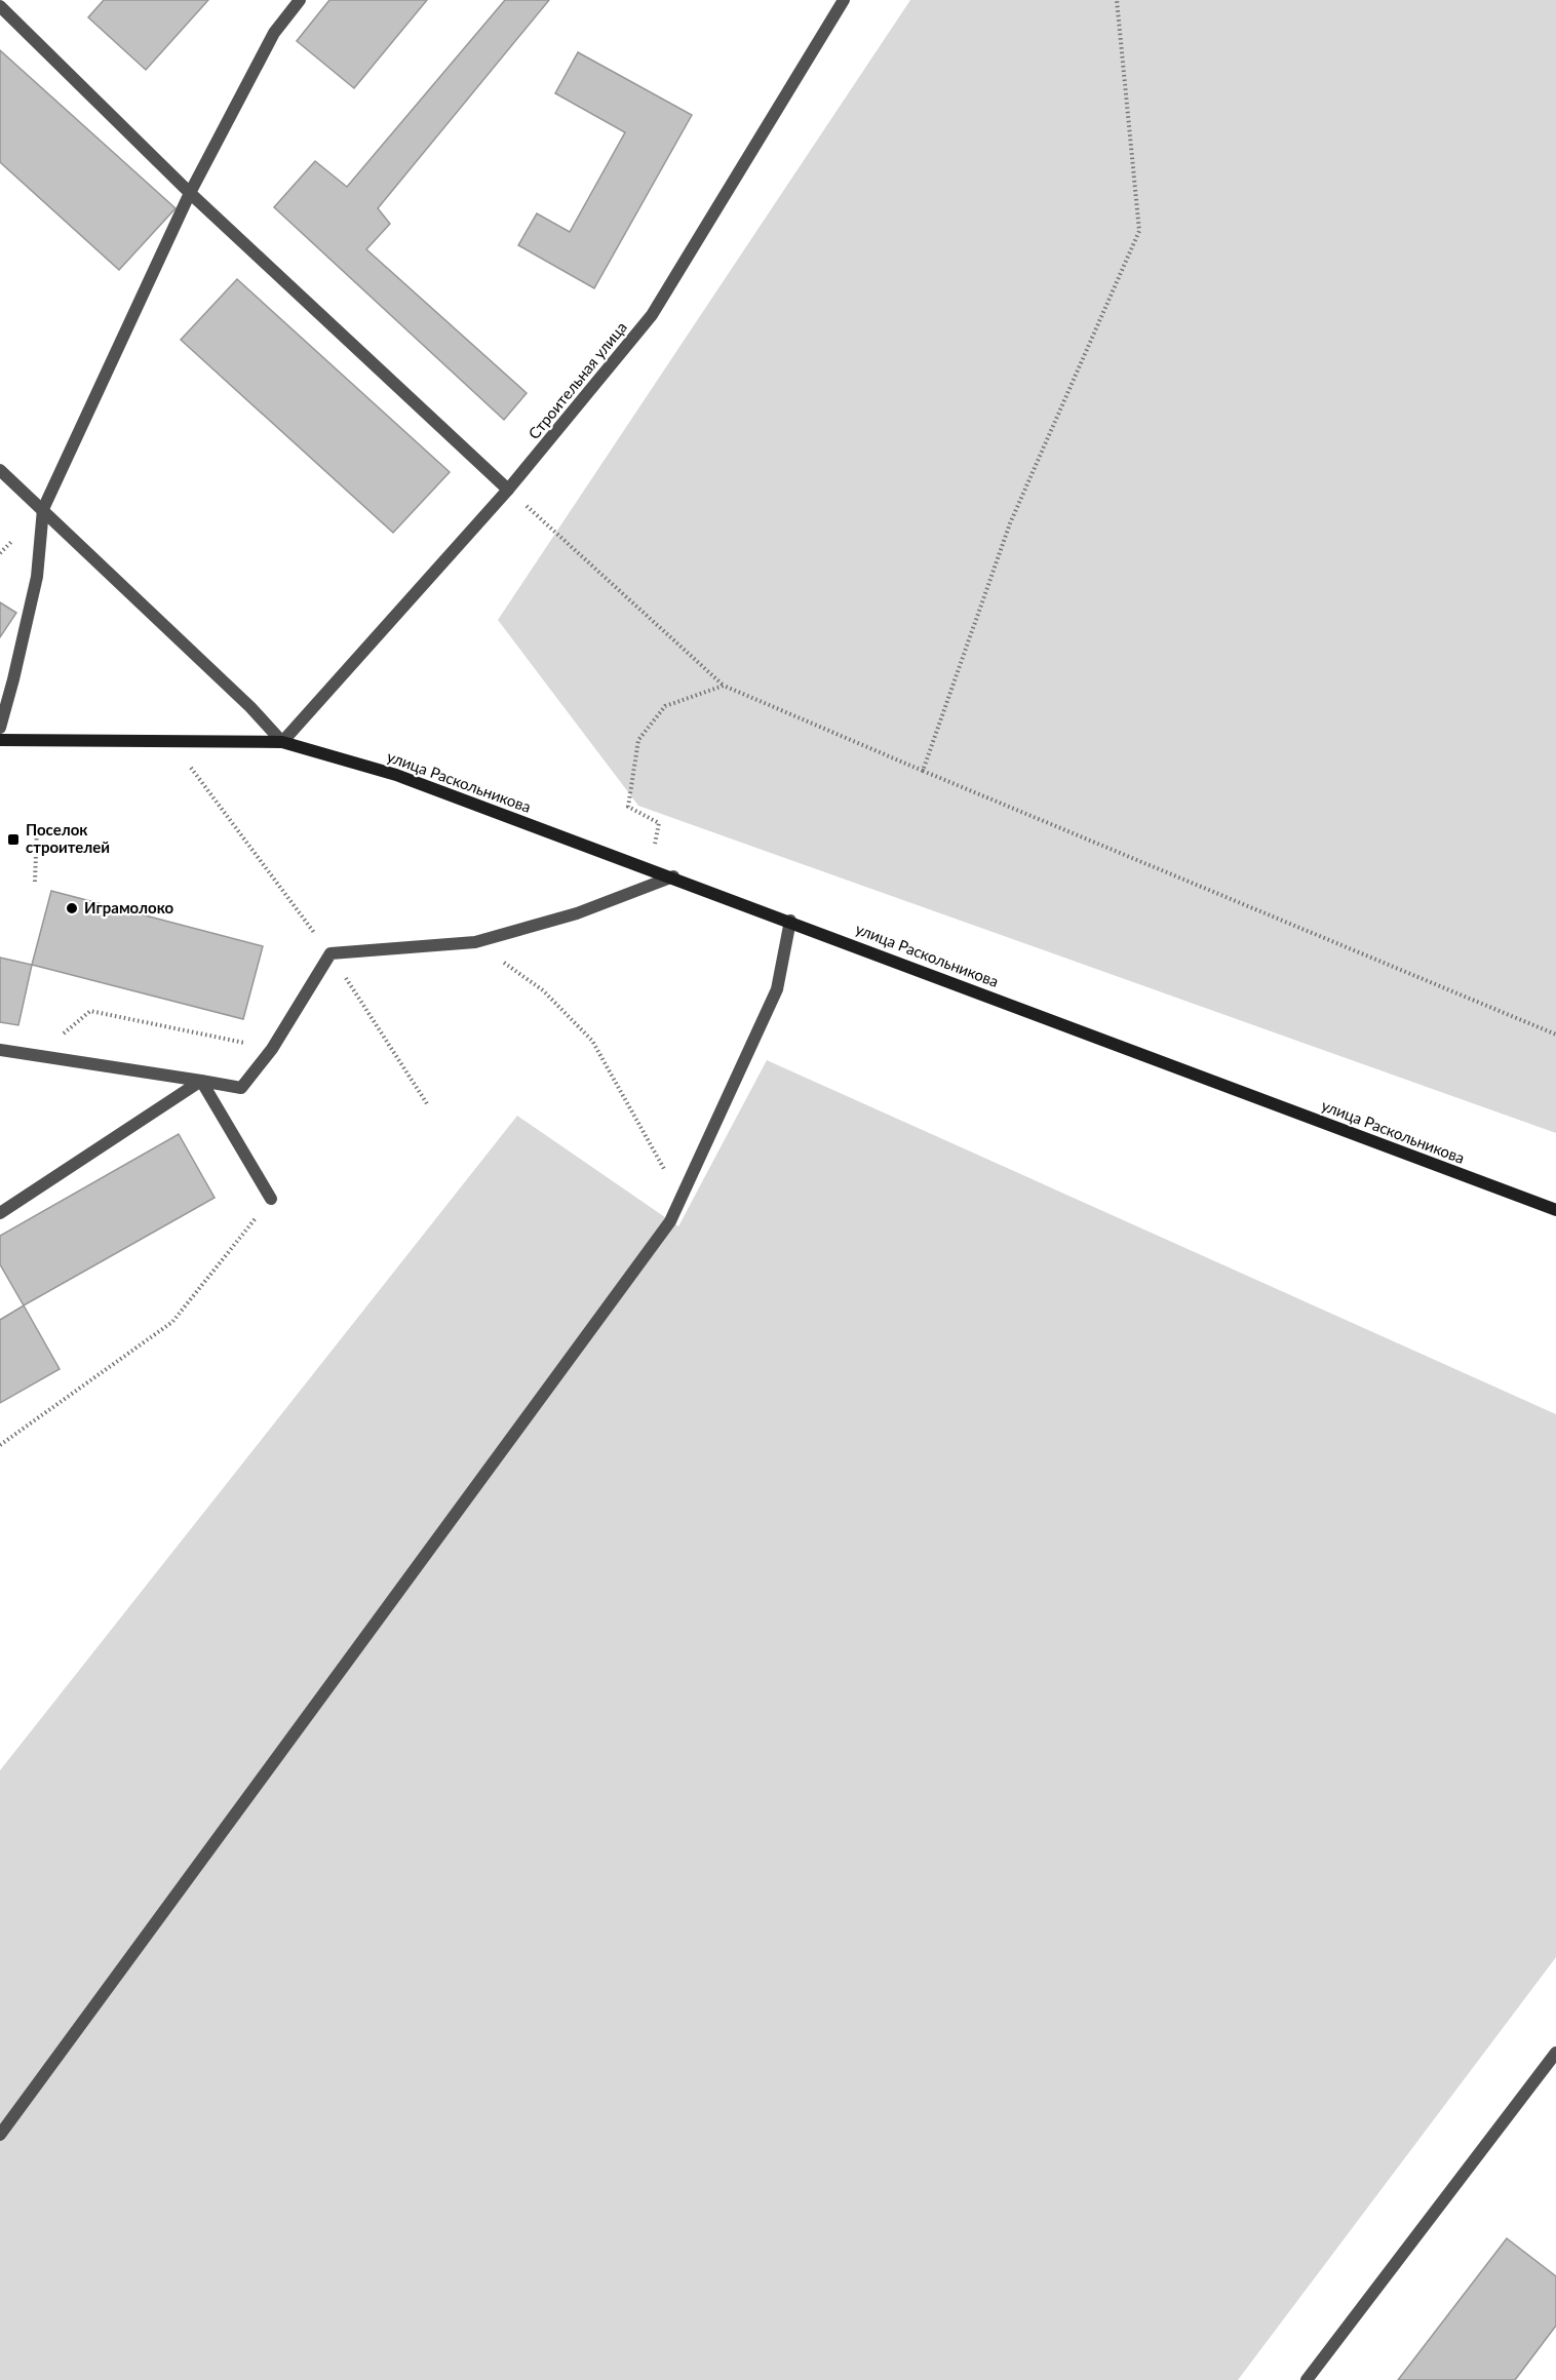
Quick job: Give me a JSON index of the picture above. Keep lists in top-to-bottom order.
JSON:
{
  "streets": {
    "main road": ["улица Раскольникова"],
    "street": ["Строительная улица"]
  },
  "crossings": [
    ["Строительная улица", "улица Раскольникова"]
  ],
  "places": {
    "transit": ["Поселок строителей"],
    "other": ["Играмолоко"]
  }
}
